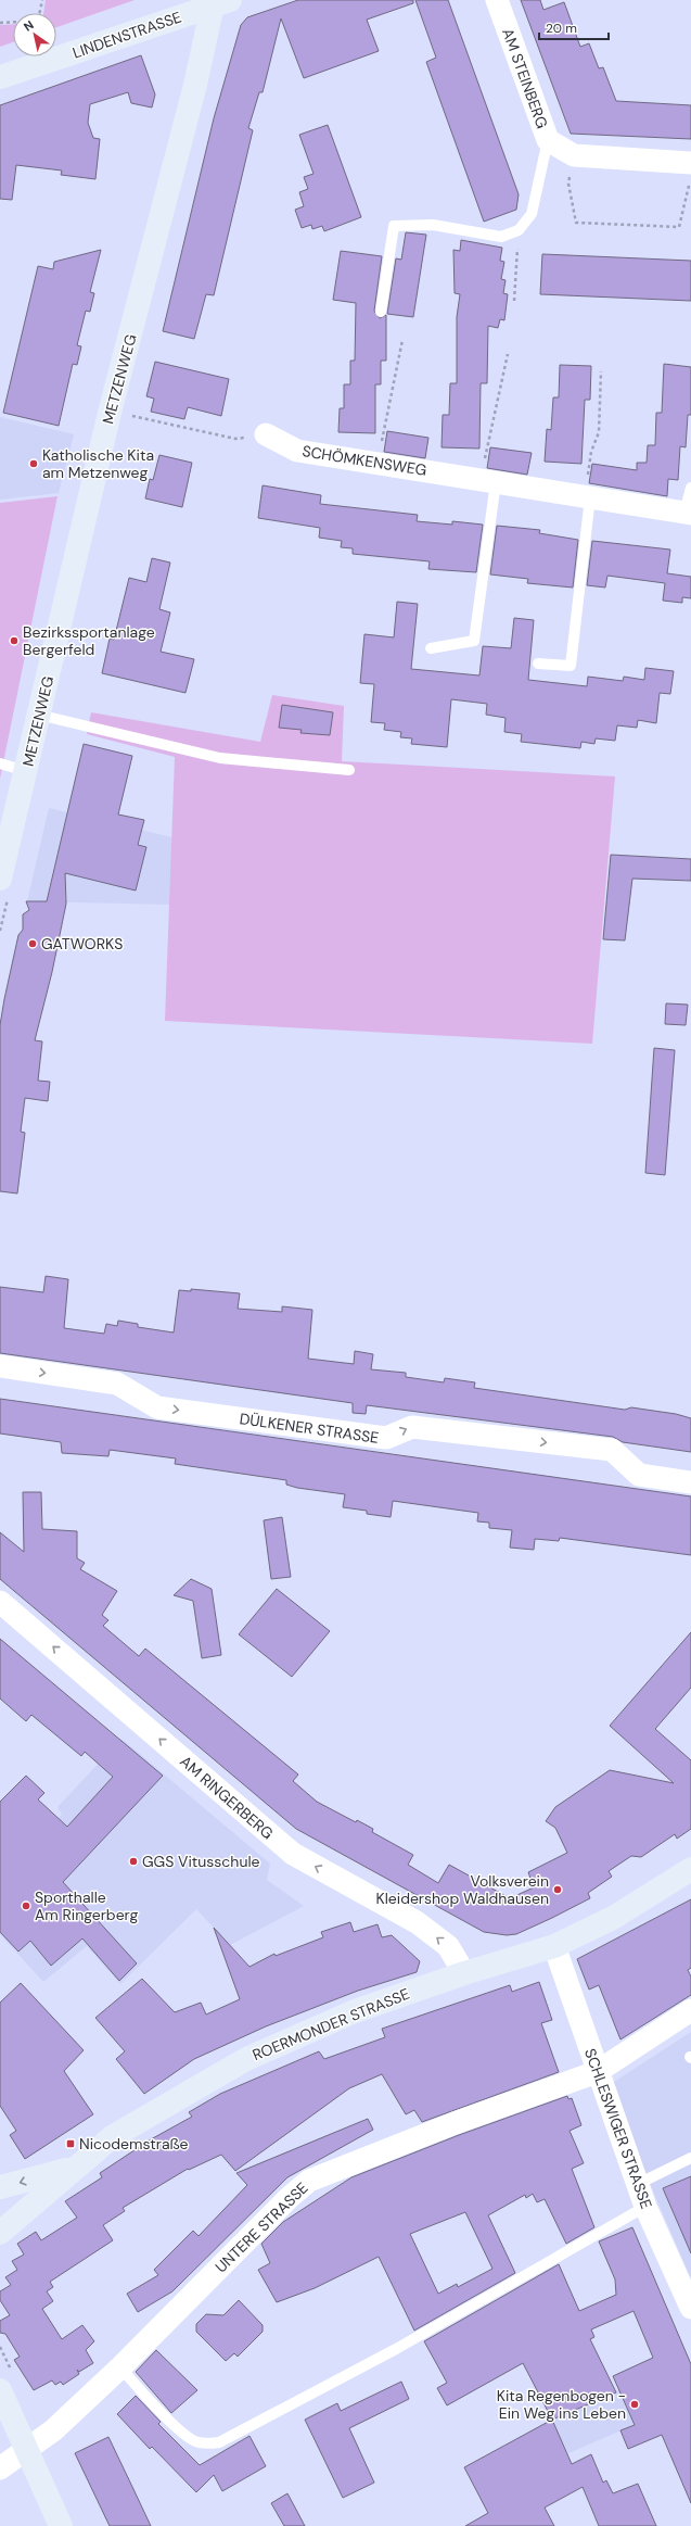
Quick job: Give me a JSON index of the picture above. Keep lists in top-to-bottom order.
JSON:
{
  "streets": {
    "street": [
      "LINDENSTRASSE",
      "AM STEINBERG",
      "METZENWEG",
      "SCHÖMKENSWEG",
      "DÜLKENER STRASSE",
      "AM RINGERBERG",
      "ROERMONDER STRASSE",
      "SCHLESWIGER STRASSE",
      "UNTERE STRASSE"
    ]
  },
  "crossings": [
    ["LINDENSTRASSE", "METZENWEG"],
    ["AM RINGERBERG", "ROERMONDER STRASSE"],
    ["ROERMONDER STRASSE", "SCHLESWIGER STRASSE"],
    ["SCHLESWIGER STRASSE", "UNTERE STRASSE"]
  ],
  "one_way": ["DÜLKENER STRASSE", "AM RINGERBERG"],
  "places": {
    "other": [
      "Katholische Kita am Metzenweg",
      "Bezirkssportanlage Bergerfeld",
      "GATWORKS",
      "GGS Vitusschule",
      "Volksverein Kleidershop Waldhausen",
      "Sporthalle Am Ringerberg",
      "Kita Regenbogen - Ein Weg ins Leben"
    ],
    "transit": ["Nicodemstraße"]
  },
  "scale_bar": "20 m",
  "north": "top left"
}
